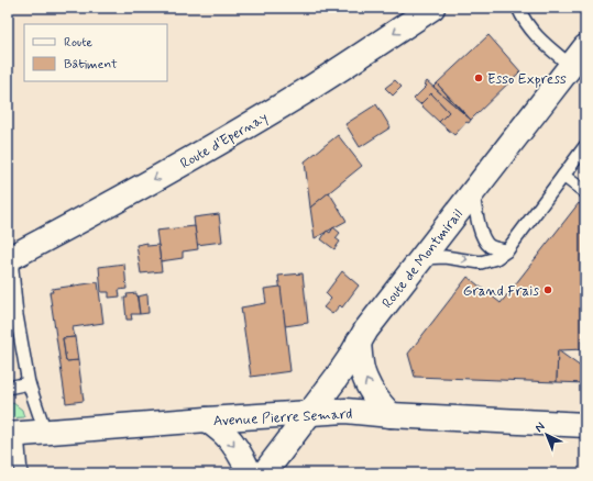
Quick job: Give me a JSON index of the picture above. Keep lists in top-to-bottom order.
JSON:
{
  "streets": {
    "main road": ["Route d'Epernay", "Route de Montmirail", "Avenue Pierre Semard"]
  },
  "crossings": [
    ["Route de Montmirail", "Avenue Pierre Semard"]
  ],
  "one_way": ["Route d'Epernay"],
  "places": ["Esso Express", "Grand Frais"],
  "legend": ["Route", "Bâtiment"],
  "north": "top left"
}
